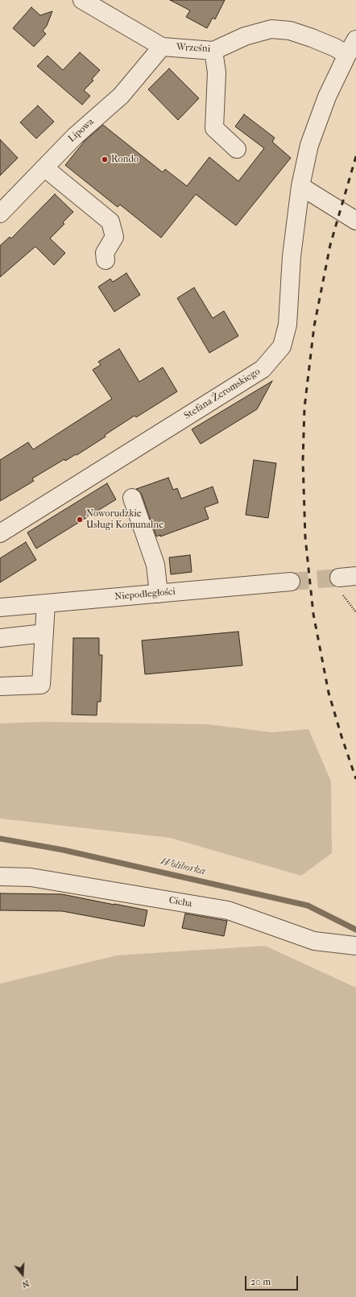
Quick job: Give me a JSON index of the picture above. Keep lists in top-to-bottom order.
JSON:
{
  "streets": {
    "street": [
      "Wrześni",
      "Lipowa",
      "Stefana Żeromskiego",
      "Niepodległości",
      "Cicha"
    ]
  },
  "crossings": [
    ["Wrześni", "Lipowa"],
    ["Wrześni", "Stefana Żeromskiego"]
  ],
  "water": ["Woliborka"],
  "places": ["Rondo", "Noworudzkie Usługi Komunalne"],
  "scale_bar": "20 m",
  "north": "bottom"
}
